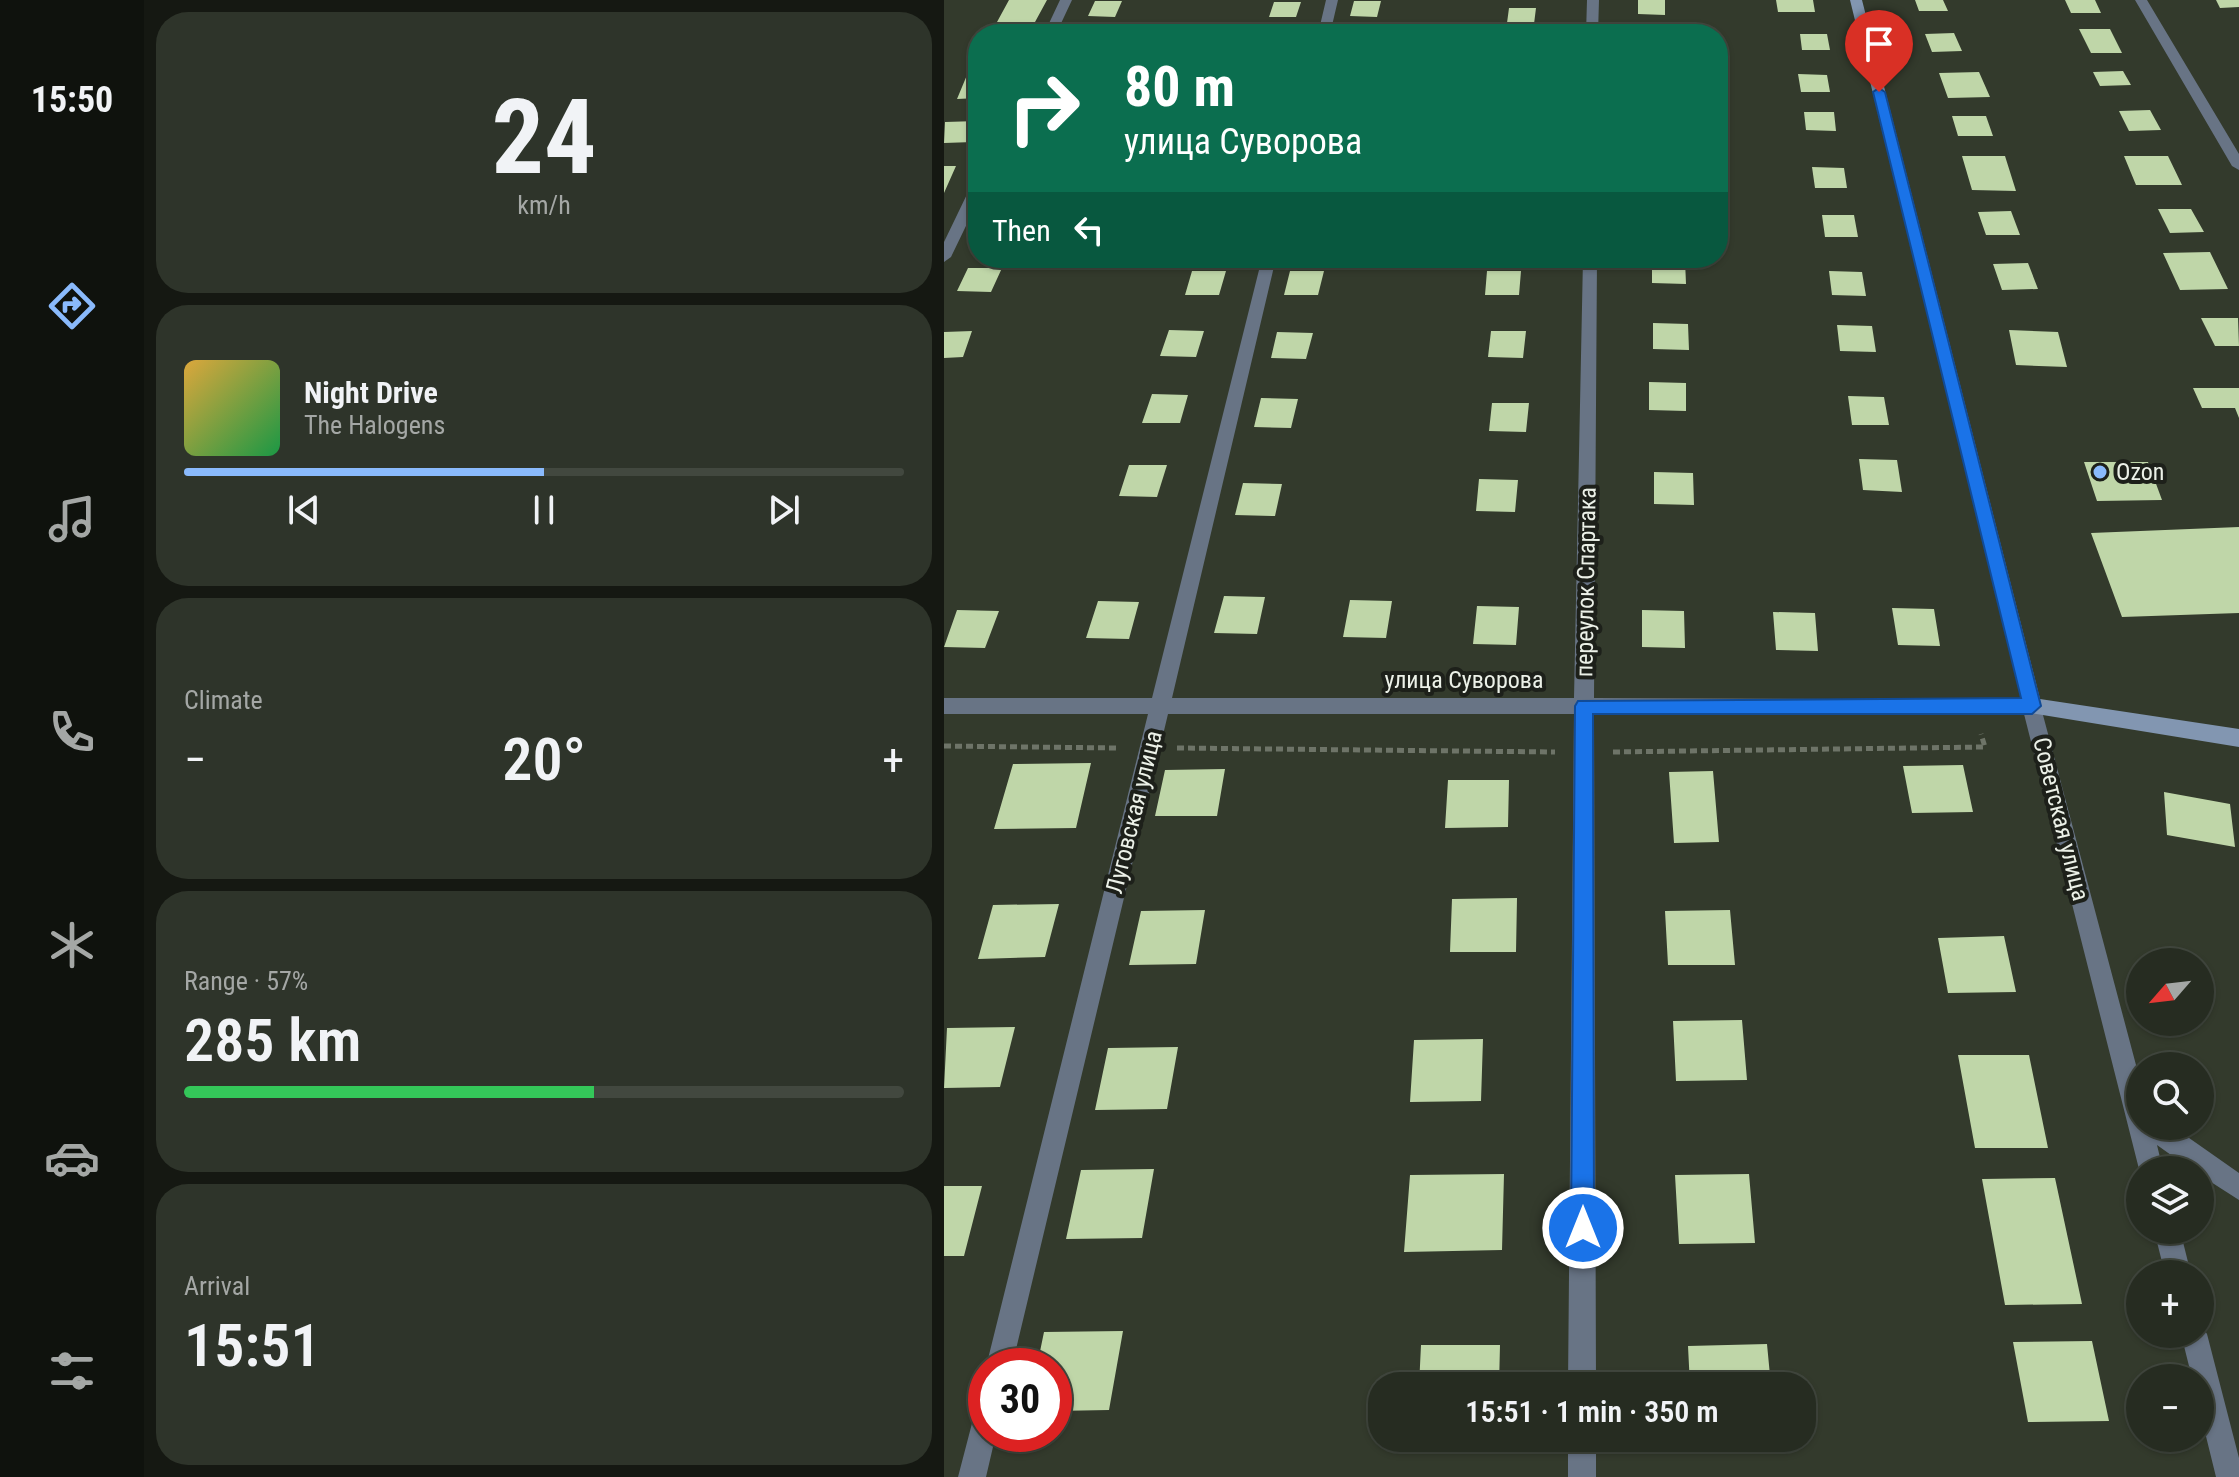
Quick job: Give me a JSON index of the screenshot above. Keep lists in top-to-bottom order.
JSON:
{
  "streets": {
    "street": [
      "переулок Спартака",
      "улица Суворова",
      "Луговская улица",
      "Советская улица"
    ]
  },
  "crossings": [
    ["переулок Спартака", "улица Суворова"],
    ["улица Суворова", "Луговская улица"],
    ["улица Суворова", "Советская улица"]
  ],
  "places": ["Ozon"],
  "north": "bottom left",
  "page": {
    "tabs": "15:50",
    "tile": [
      ["24", "km/h"],
      "Climate",
      ["Range · 57%", "285 km"],
      ["Arrival", "15:51"]
    ],
    "turn": ["80 m", "улица Суворова"],
    "then": "Then",
    "song": ["Night Drive", "The Halogens"],
    "heat": ["−", "20°", "+"],
    "map_buttons": ["+", "−"],
    "limit": "30",
    "trip": "15:51 · 1 min · 350 m"
  }
}
